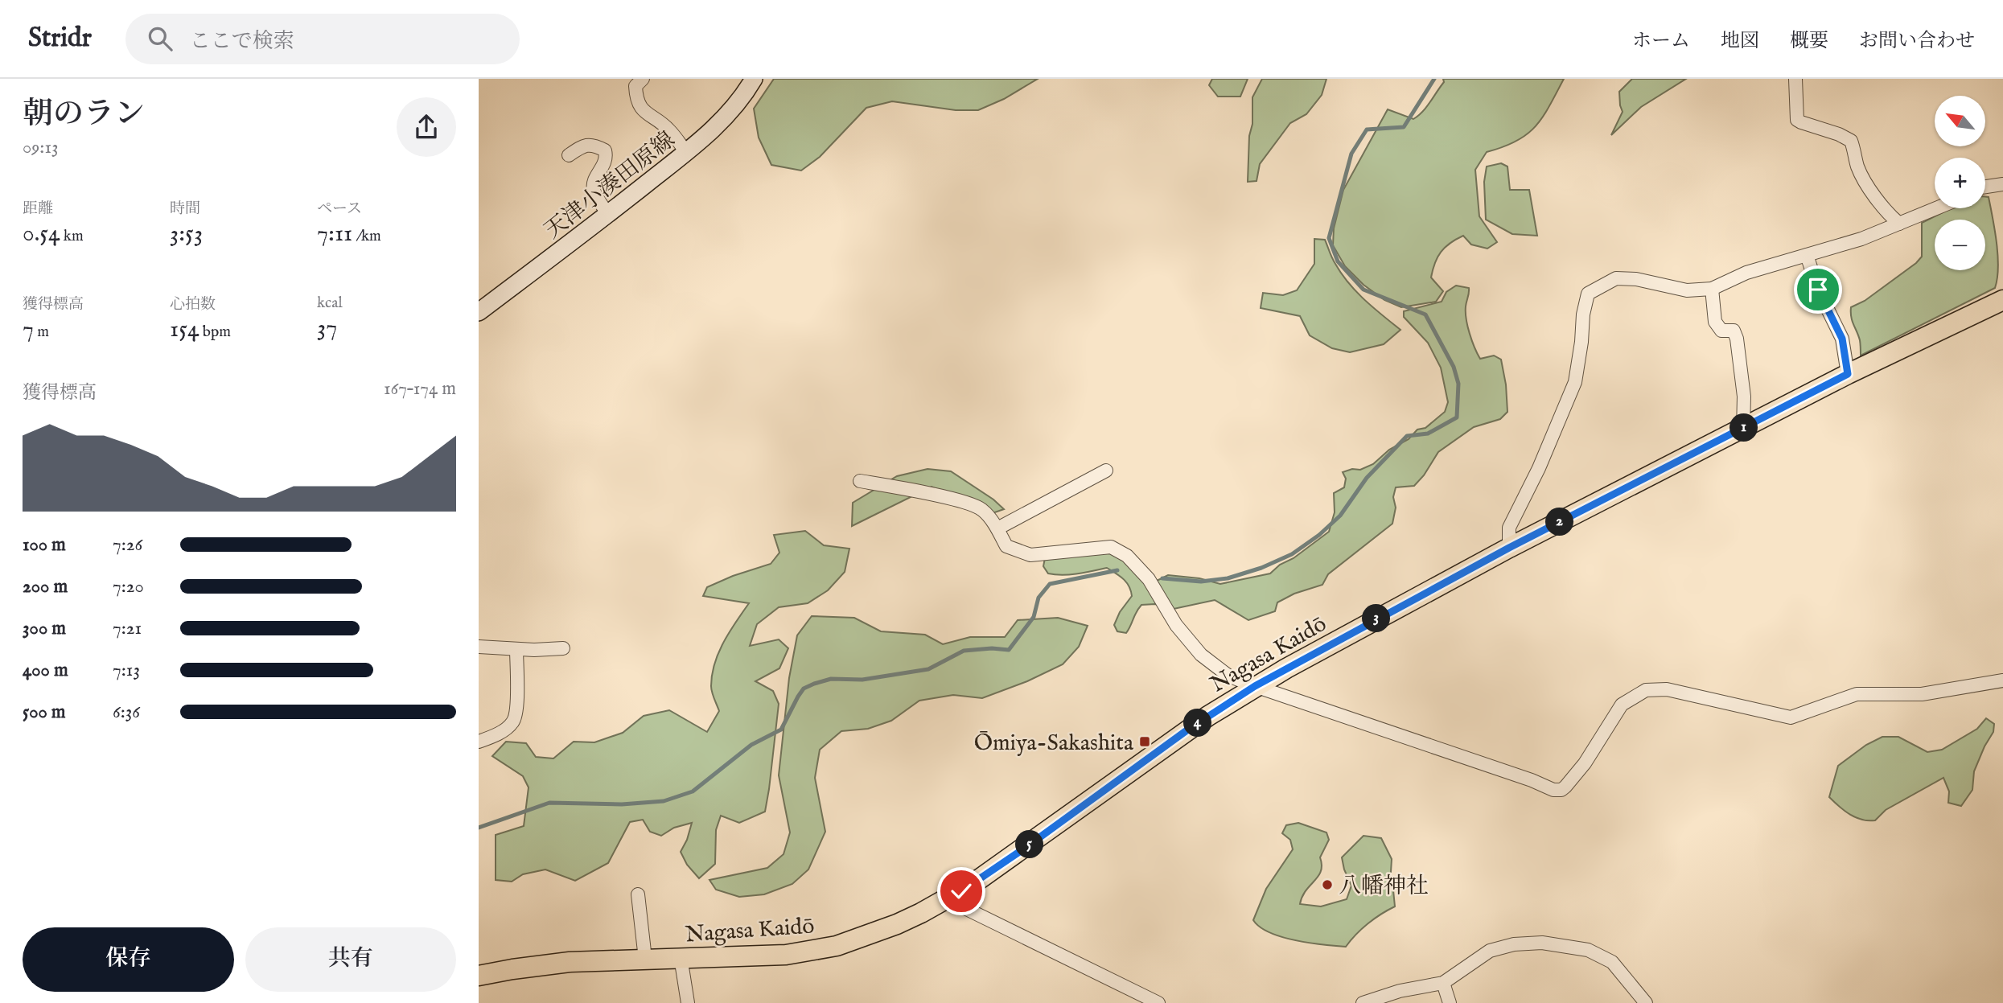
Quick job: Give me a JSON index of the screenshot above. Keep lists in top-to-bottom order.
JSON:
{
  "streets": {
    "main road": ["天津小湊田原線", "Nagasa Kaidō"]
  },
  "places": {
    "transit": ["Ōmiya-Sakashita"],
    "other": ["八幡神社"]
  },
  "north": "top left",
  "page": {
    "header": "Stridr",
    "search": "ここで検索",
    "nav": [
      "ホーム",
      "地図",
      "概要",
      "お問い合わせ"
    ],
    "heading": ["朝のラン", "09:13"],
    "map_buttons": ["+", "−"],
    "stats": [
      ["距離", "0.54 km"],
      ["時間", "3:53"],
      ["ペース", "7:11 /km"],
      ["獲得標高", "7 m"],
      ["心拍数", "154 bpm"],
      ["kcal", "37"]
    ],
    "chart": ["獲得標高", "167–174 m"],
    "pins": [
      "1",
      "2",
      "3",
      "4",
      "5"
    ],
    "list": [
      {
        "name": "100 m",
        "note": "7:26"
      },
      {
        "name": "200 m",
        "note": "7:20"
      },
      {
        "name": "300 m",
        "note": "7:21"
      },
      {
        "name": "400 m",
        "note": "7:13"
      },
      {
        "name": "500 m",
        "note": "6:36"
      }
    ],
    "buttons": ["保存", "共有"]
  }
}
